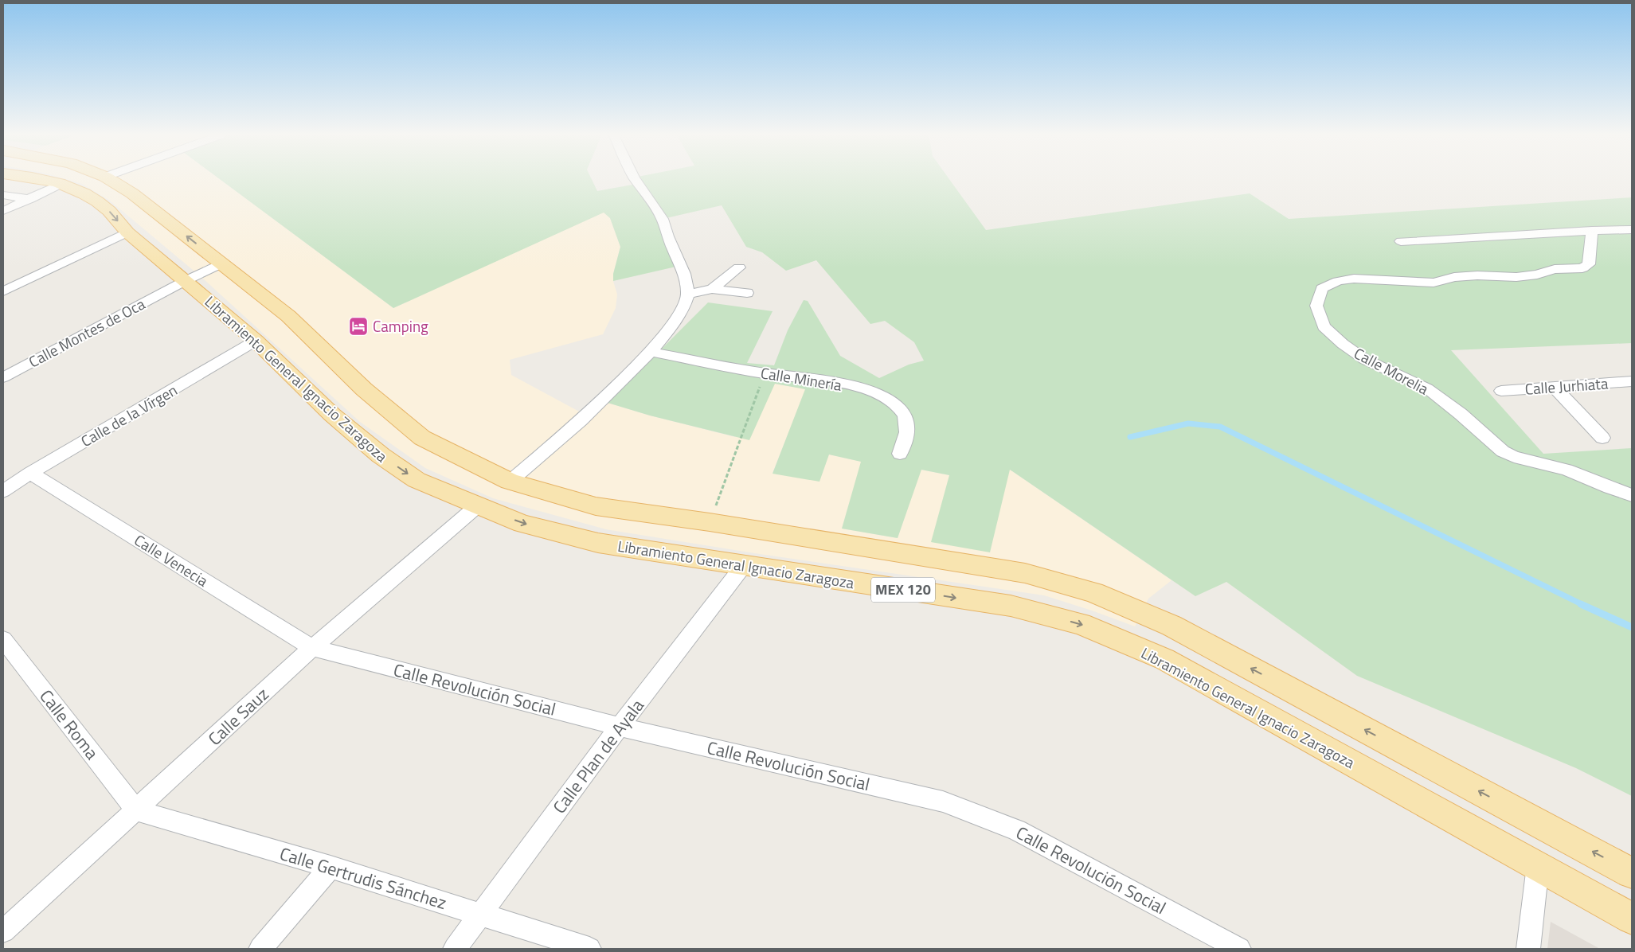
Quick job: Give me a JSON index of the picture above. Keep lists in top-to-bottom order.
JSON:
{
  "streets": {
    "main road": ["Libramiento General Ignacio Zaragoza", "MEX 120"],
    "street": [
      "Calle Montes de Oca",
      "Calle Morelia",
      "Calle Minería",
      "Calle Jurhiata",
      "Calle de la Vírgen",
      "Calle Venecia",
      "Calle Revolución Social",
      "Calle Sauz",
      "Calle Roma",
      "Calle Plan de Ayala",
      "Calle Gertrudis Sánchez"
    ]
  },
  "crossings": [
    ["Calle Montes de Oca", "Libramiento General Ignacio Zaragoza"],
    ["Calle Montes de Oca", "MEX 120"],
    ["Libramiento General Ignacio Zaragoza", "Calle de la Vírgen"],
    ["Libramiento General Ignacio Zaragoza", "Calle Sauz"],
    ["Libramiento General Ignacio Zaragoza", "Calle Plan de Ayala"],
    ["Calle de la Vírgen", "Calle Venecia"],
    ["Calle Venecia", "Calle Revolución Social"],
    ["Calle Venecia", "Calle Sauz"],
    ["Calle Revolución Social", "Calle Sauz"],
    ["Calle Revolución Social", "Calle Plan de Ayala"],
    ["Calle Sauz", "Calle Roma"],
    ["Calle Sauz", "Calle Gertrudis Sánchez"],
    ["Calle Roma", "Calle Gertrudis Sánchez"],
    ["Calle Plan de Ayala", "Calle Gertrudis Sánchez"]
  ],
  "places": {
    "hotel": ["Camping"]
  }
}
